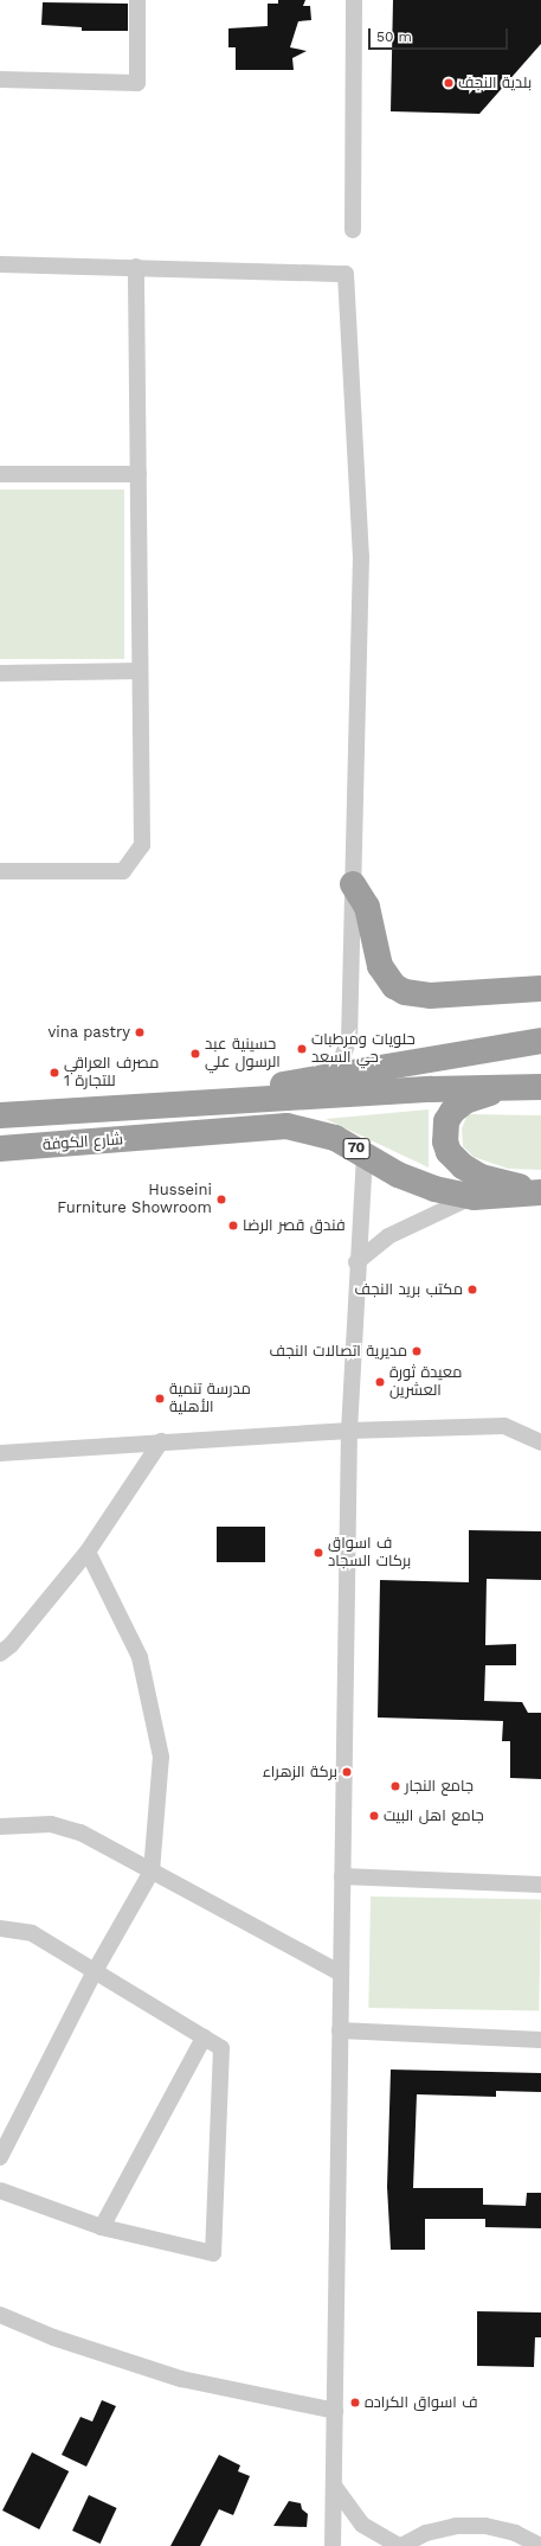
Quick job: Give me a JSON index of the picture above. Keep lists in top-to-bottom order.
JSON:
{
  "streets": {
    "highway": ["شارع الكوفة", "70"]
  },
  "crossings": [
    ["شارع الكوفة", "70"]
  ],
  "places": [
    "بلدية النجف",
    "vina pastry",
    "حلويات ومرطبات حي السعد",
    "حسينية عبد الرسول علي",
    "مصرف العراقي للتجارة 1",
    "Husseini Furniture Showroom",
    "فندق قصر الرضا",
    "مكتب بريد النجف",
    "مديرية اتصالات النجف",
    "معيدة ثورة العشرين",
    "مدرسة تنمية الأهلية",
    "ف اسواق بركات السجاد",
    "بركة الزهراء",
    "جامع النجار",
    "جامع اهل البيت",
    "ف اسواق الكراده"
  ],
  "scale_bar": "50 m"
}
